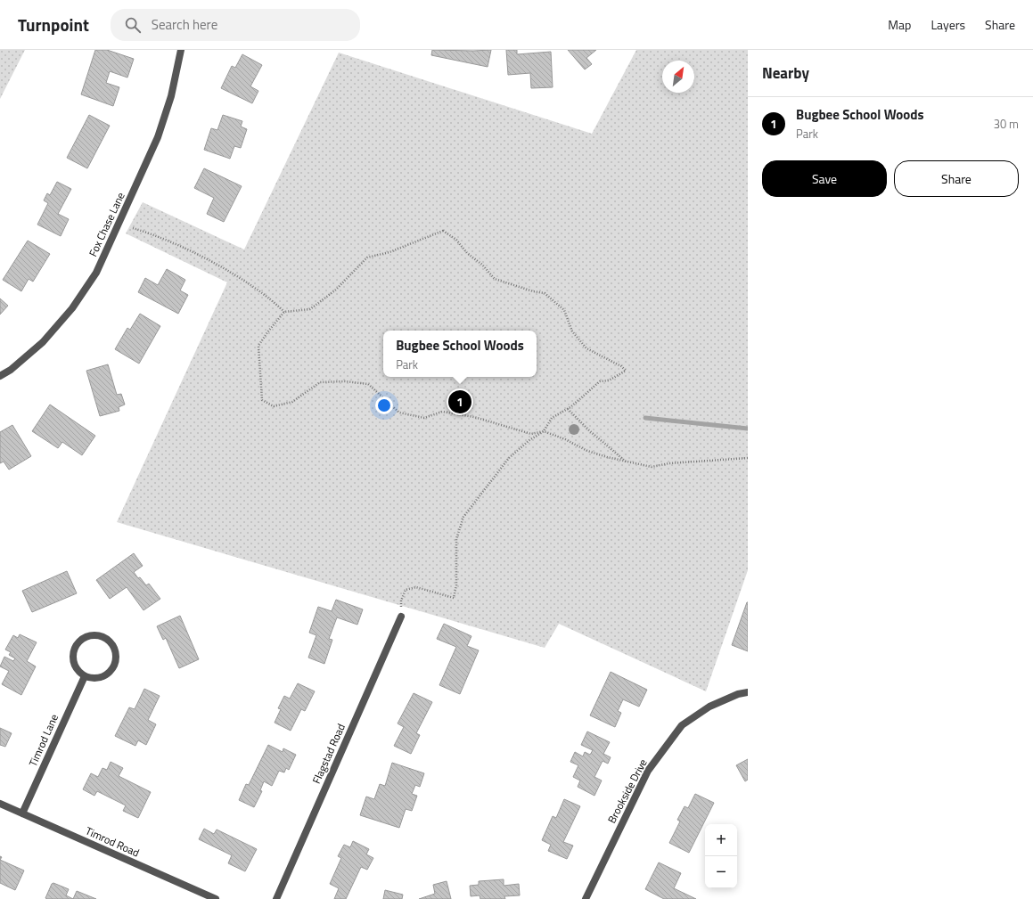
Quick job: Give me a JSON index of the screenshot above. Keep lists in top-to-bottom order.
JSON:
{
  "streets": {
    "street": [
      "Fox Chase Lane",
      "Timrod Lane",
      "Flagstad Road",
      "Brookside Drive",
      "Timrod Road"
    ]
  },
  "crossings": [
    ["Timrod Lane", "Timrod Road"]
  ],
  "north": "top right",
  "page": {
    "header": "Turnpoint",
    "search": "Search here",
    "nav": ["Map", "Layers", "Share"],
    "heading": "Nearby",
    "list": [
      {
        "mark": "1",
        "name": "Bugbee School Woods",
        "note": "Park",
        "value": "30 m"
      }
    ],
    "buttons": ["Save", "Share"],
    "popup": ["Bugbee School Woods", "Park"],
    "pins": "1",
    "map_buttons": ["+", "−"]
  }
}
